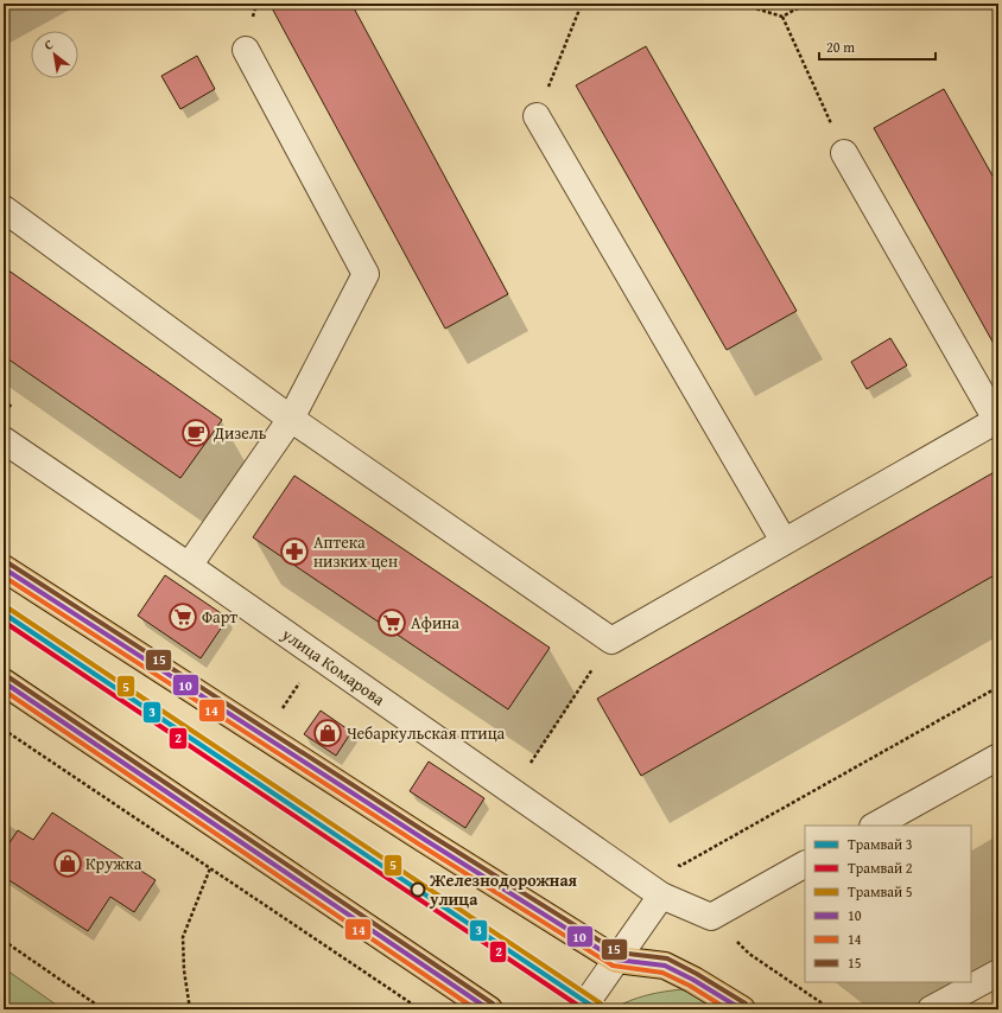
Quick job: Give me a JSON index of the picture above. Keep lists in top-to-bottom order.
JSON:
{
  "streets": {
    "street": ["улица Комарова"]
  },
  "places": {
    "cafe": ["Дизель"],
    "pharmacy": ["Аптека низких цен"],
    "supermarket": ["Фарт", "Афина"],
    "shop": ["Чебаркульская птица", "Кружка"],
    "other": ["Железнодорожная улица"]
  },
  "lines": [
    "transit line 15",
    "transit line 10",
    "transit line 14",
    "tram line 5",
    "tram line 3",
    "tram line 2"
  ],
  "legend": [
    "Трамвай 3",
    "Трамвай 2",
    "Трамвай 5",
    "10",
    "14",
    "15"
  ],
  "scale_bar": "20 m",
  "north": "top left"
}
